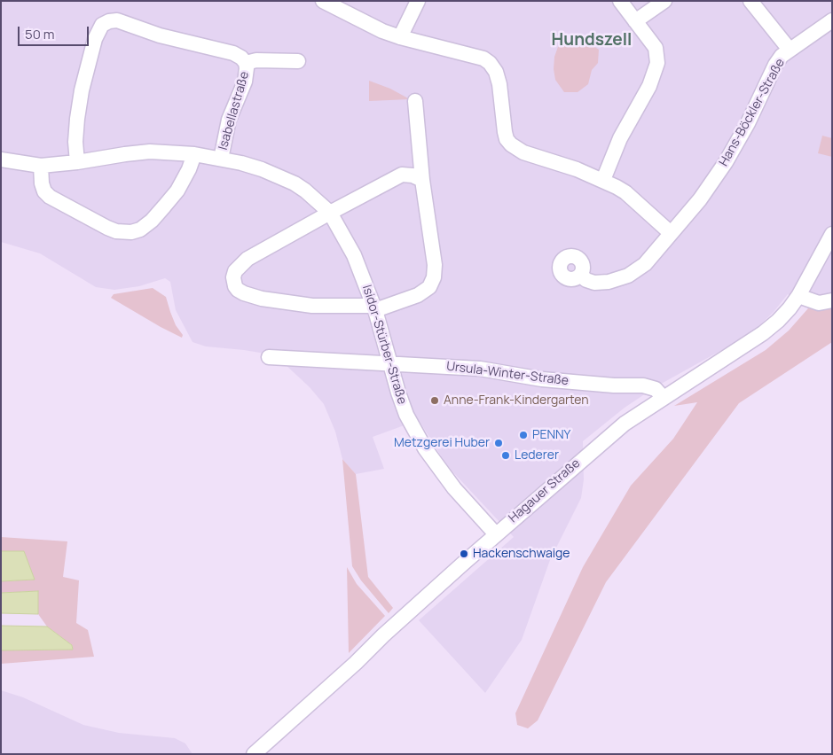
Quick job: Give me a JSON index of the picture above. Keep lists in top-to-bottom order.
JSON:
{
  "streets": {
    "street": [
      "Isabellastraße",
      "Hans-Böckler-Straße",
      "Isidor-Stürber-Straße",
      "Ursula-Winter-Straße",
      "Hagauer Straße"
    ]
  },
  "crossings": [
    ["Isabellastraße", "Isidor-Stürber-Straße"],
    ["Isidor-Stürber-Straße", "Ursula-Winter-Straße"],
    ["Isidor-Stürber-Straße", "Hagauer Straße"],
    ["Ursula-Winter-Straße", "Hagauer Straße"]
  ],
  "districts": ["Hundszell"],
  "places": [
    "Anne-Frank-Kindergarten",
    "PENNY",
    "Metzgerei Huber",
    "Lederer",
    "Hackenschwaige"
  ],
  "scale_bar": "50 m"
}
